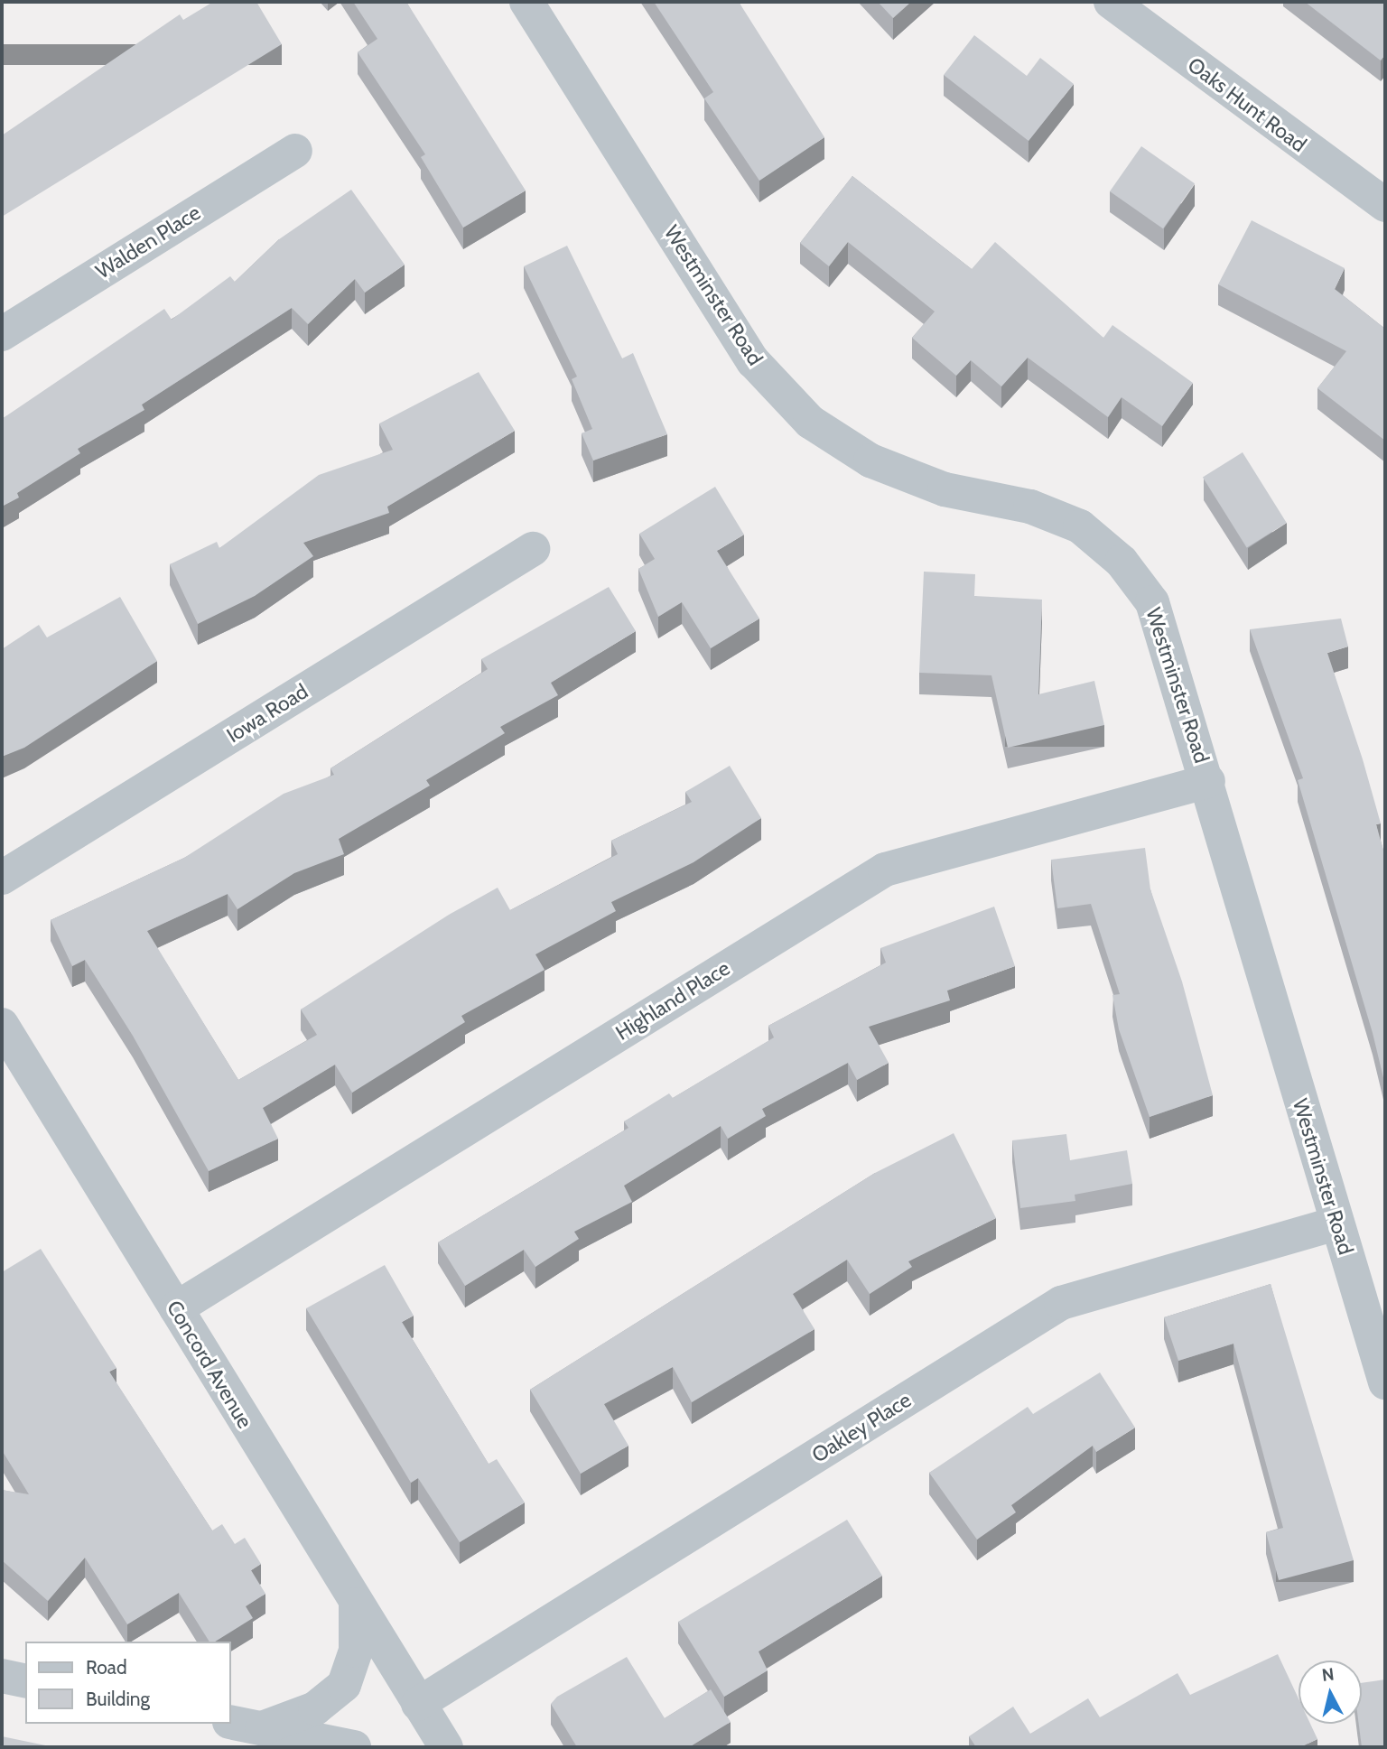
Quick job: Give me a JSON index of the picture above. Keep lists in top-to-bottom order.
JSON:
{
  "streets": {
    "street": [
      "Oaks Hunt Road",
      "Walden Place",
      "Westminster Road",
      "Iowa Road",
      "Highland Place",
      "Concord Avenue",
      "Oakley Place"
    ]
  },
  "crossings": [
    ["Westminster Road", "Highland Place"],
    ["Westminster Road", "Oakley Place"],
    ["Highland Place", "Concord Avenue"],
    ["Concord Avenue", "Oakley Place"]
  ],
  "legend": ["Road", "Building"],
  "north": "top"
}
